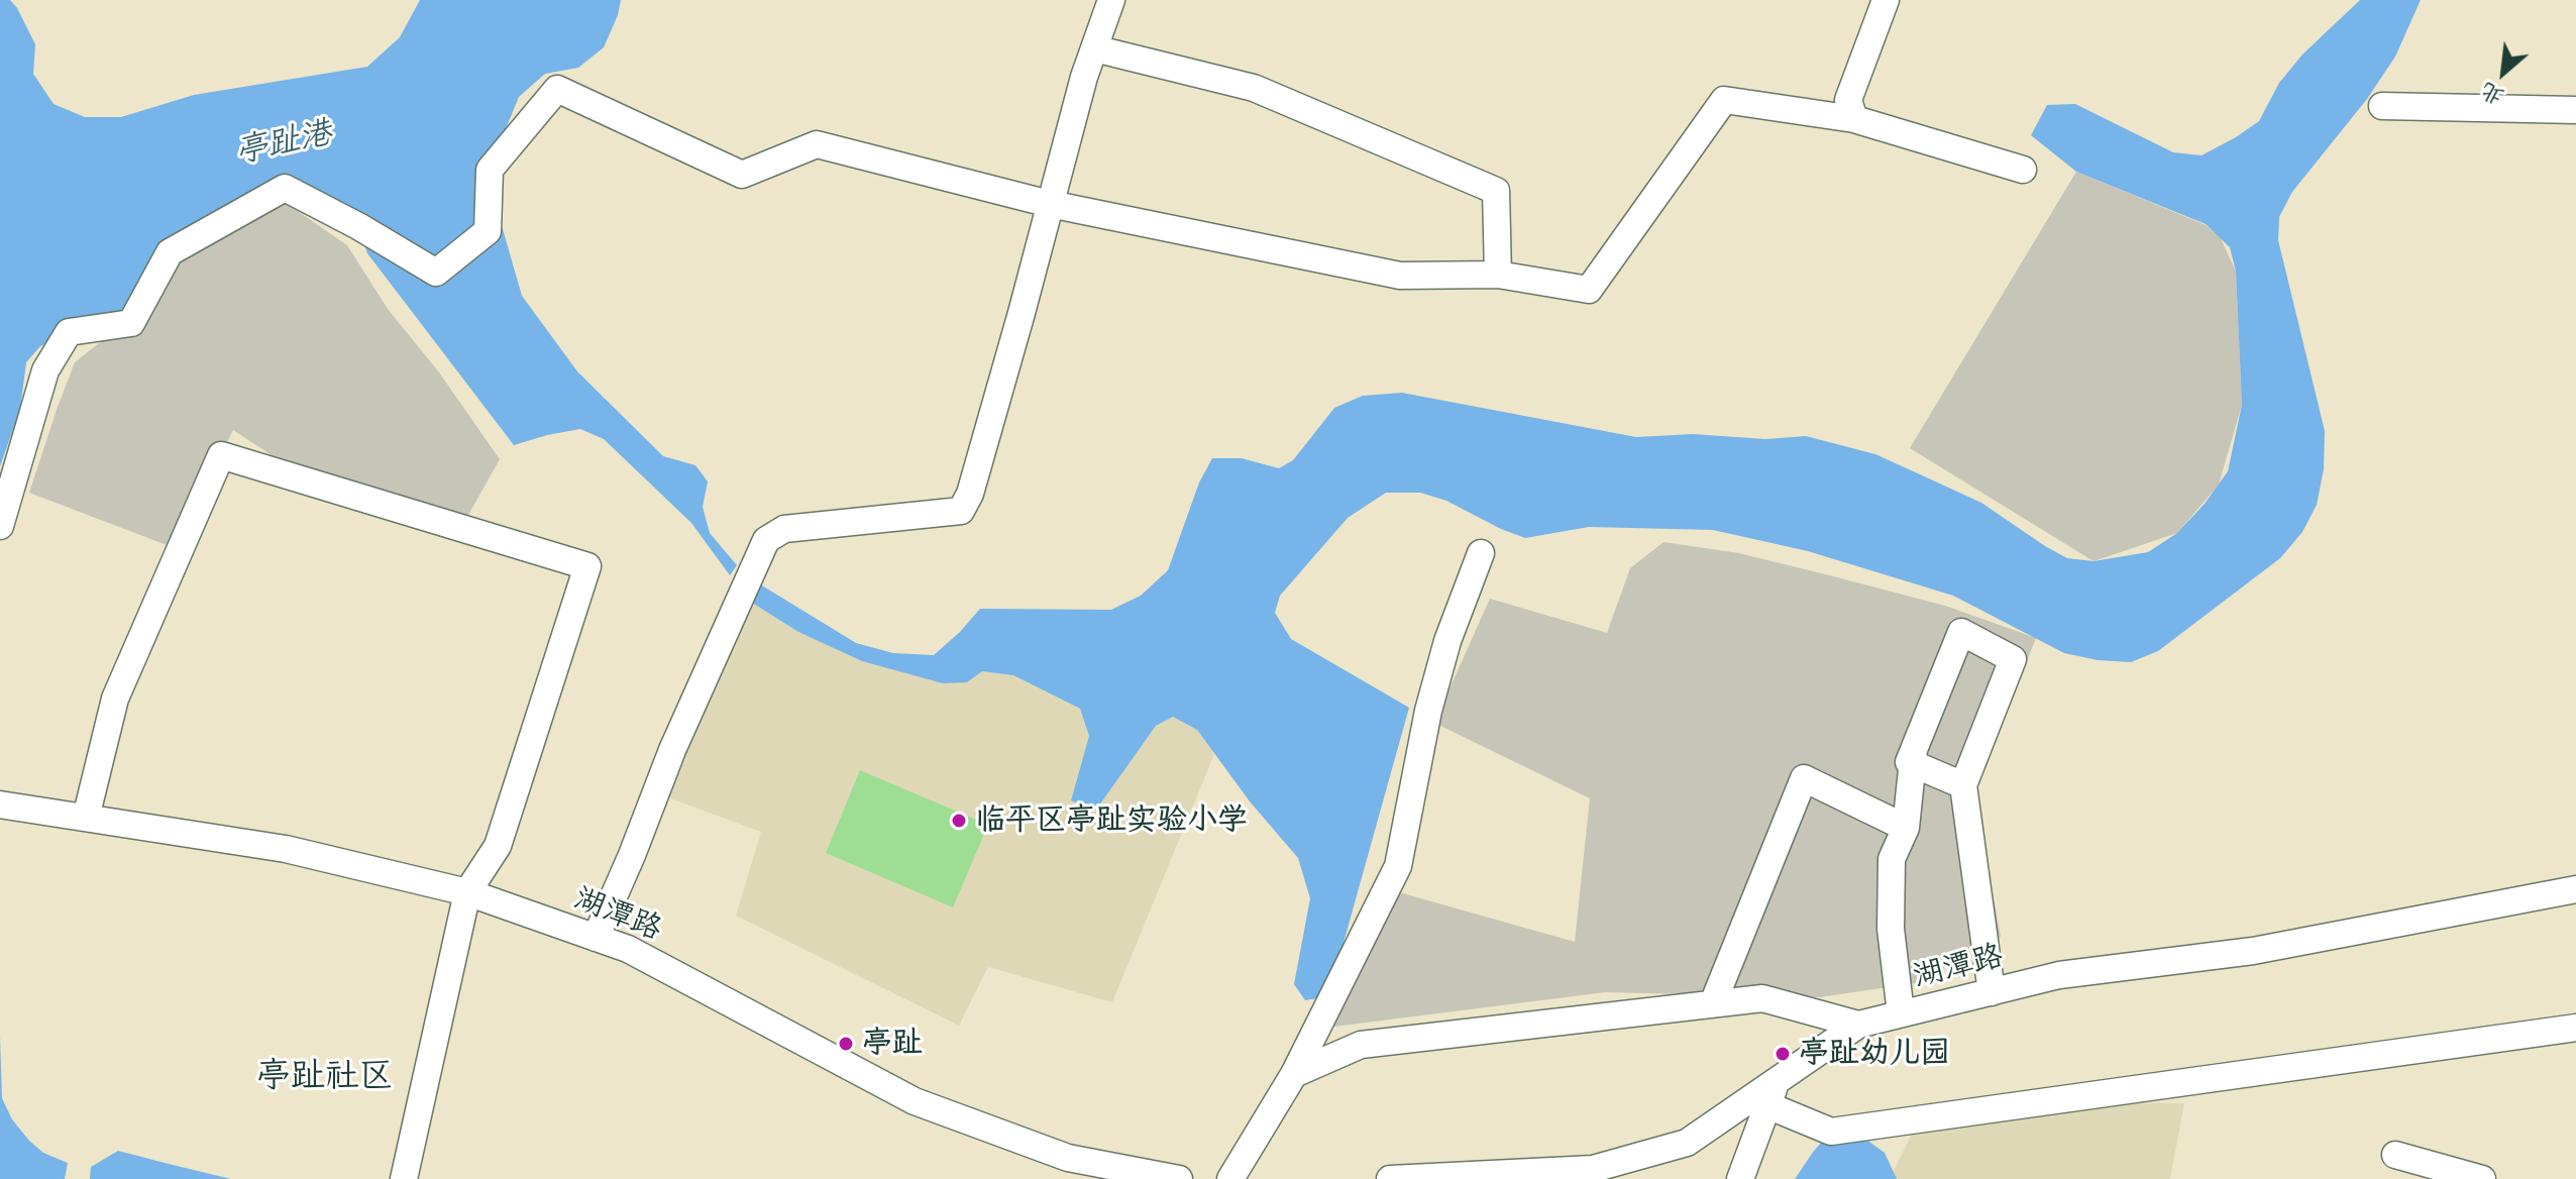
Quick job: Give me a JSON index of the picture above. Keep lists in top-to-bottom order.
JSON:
{
  "streets": {
    "street": ["湖潭路"]
  },
  "districts": ["亭趾社区"],
  "water": ["亭趾港"],
  "places": ["临平区亭趾实验小学", "亭趾", "亭趾幼儿园"],
  "north": "bottom left"
}
